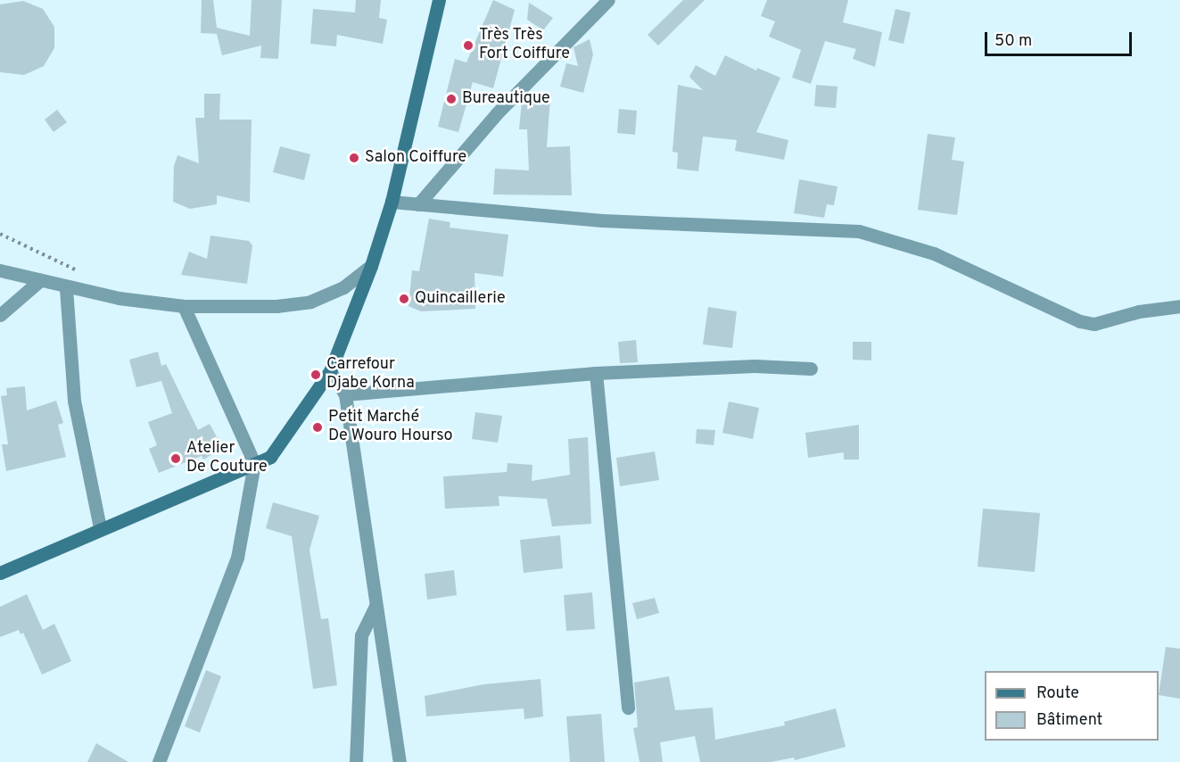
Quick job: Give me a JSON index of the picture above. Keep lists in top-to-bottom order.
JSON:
{
  "places": [
    "Très Très Fort Coiffure",
    "Bureautique",
    "Salon Coiffure",
    "Quincaillerie",
    "Carrefour Djabe Korna",
    "Petit Marché De Wouro Hourso",
    "Atelier De Couture"
  ],
  "legend": ["Route", "Bâtiment"],
  "scale_bar": "50 m"
}
